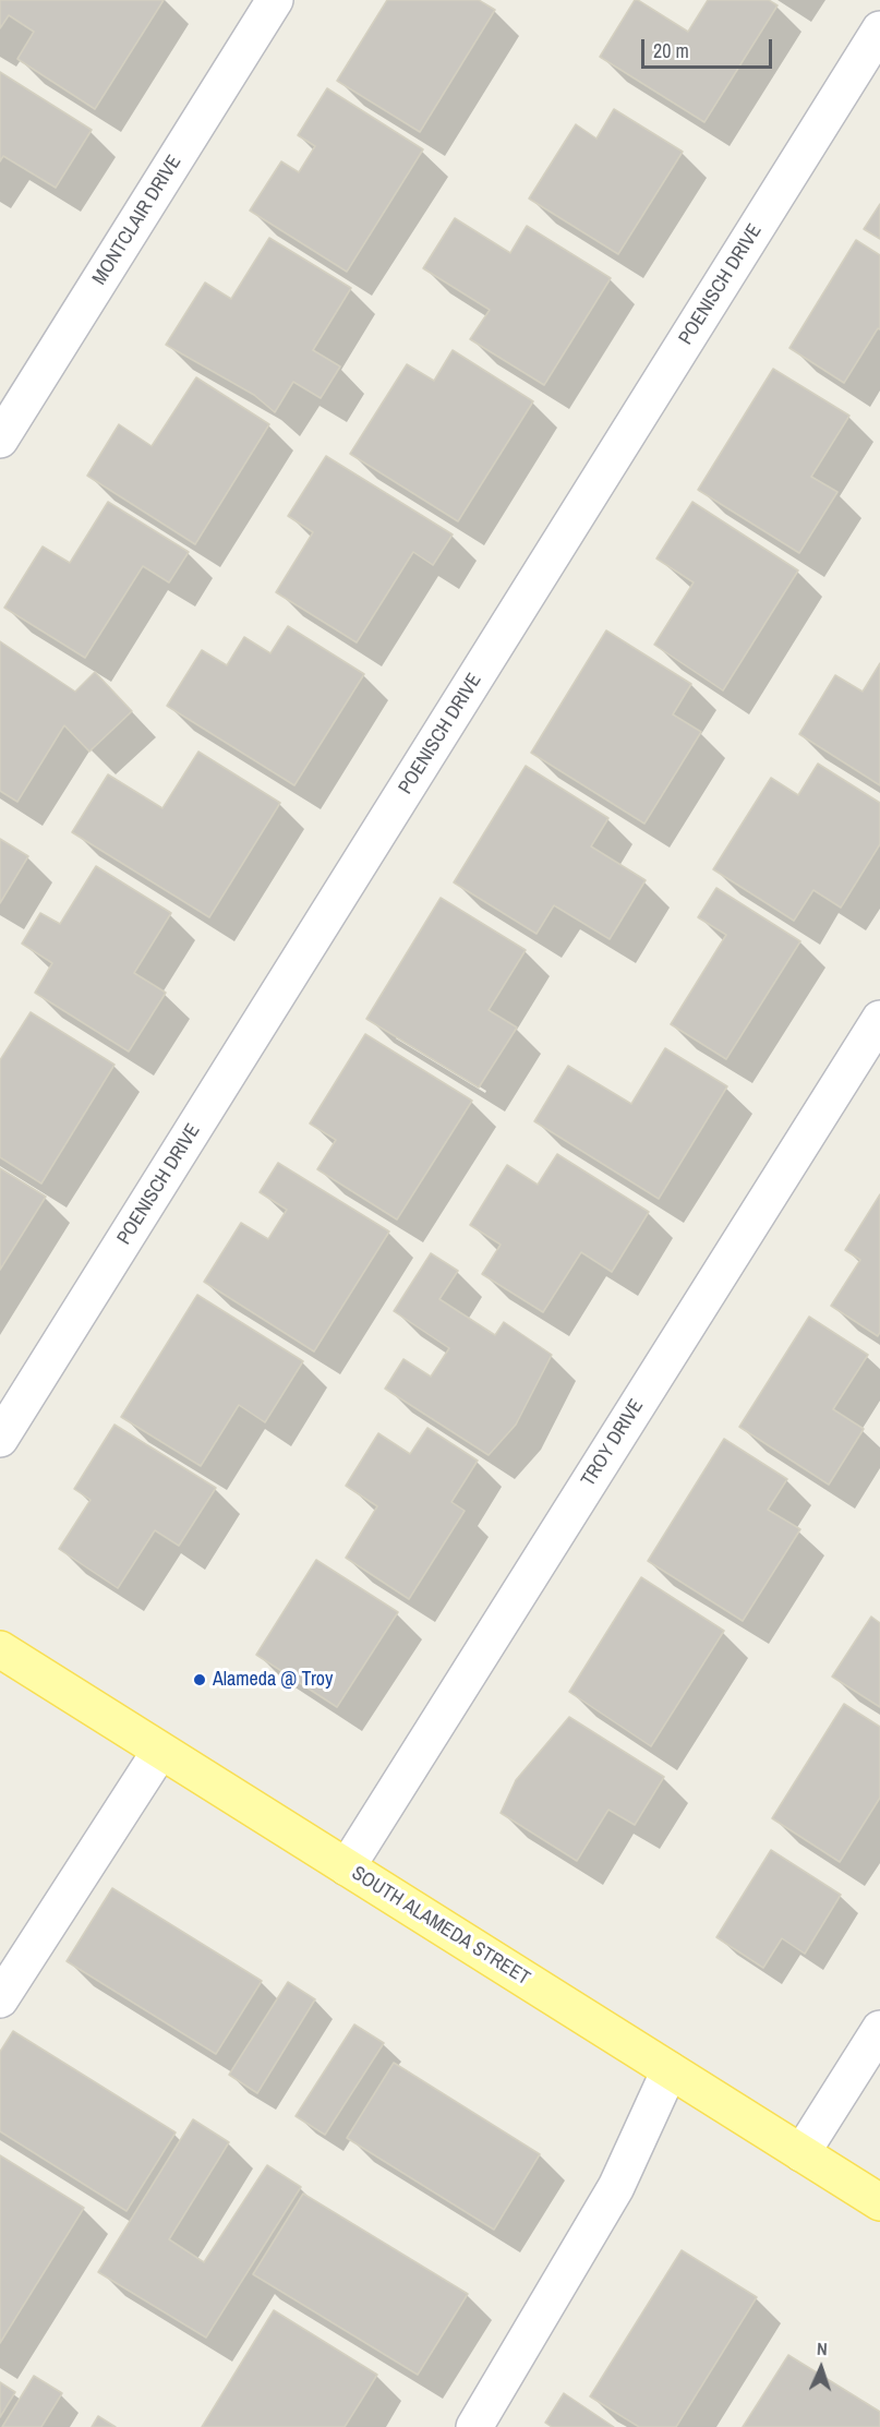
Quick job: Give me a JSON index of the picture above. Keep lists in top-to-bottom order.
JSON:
{
  "streets": {
    "main road": ["SOUTH ALAMEDA STREET"],
    "street": ["MONTCLAIR DRIVE", "POENISCH DRIVE", "TROY DRIVE"]
  },
  "crossings": [
    ["TROY DRIVE", "SOUTH ALAMEDA STREET"]
  ],
  "places": ["Alameda @ Troy"],
  "scale_bar": "20 m",
  "north": "top"
}
